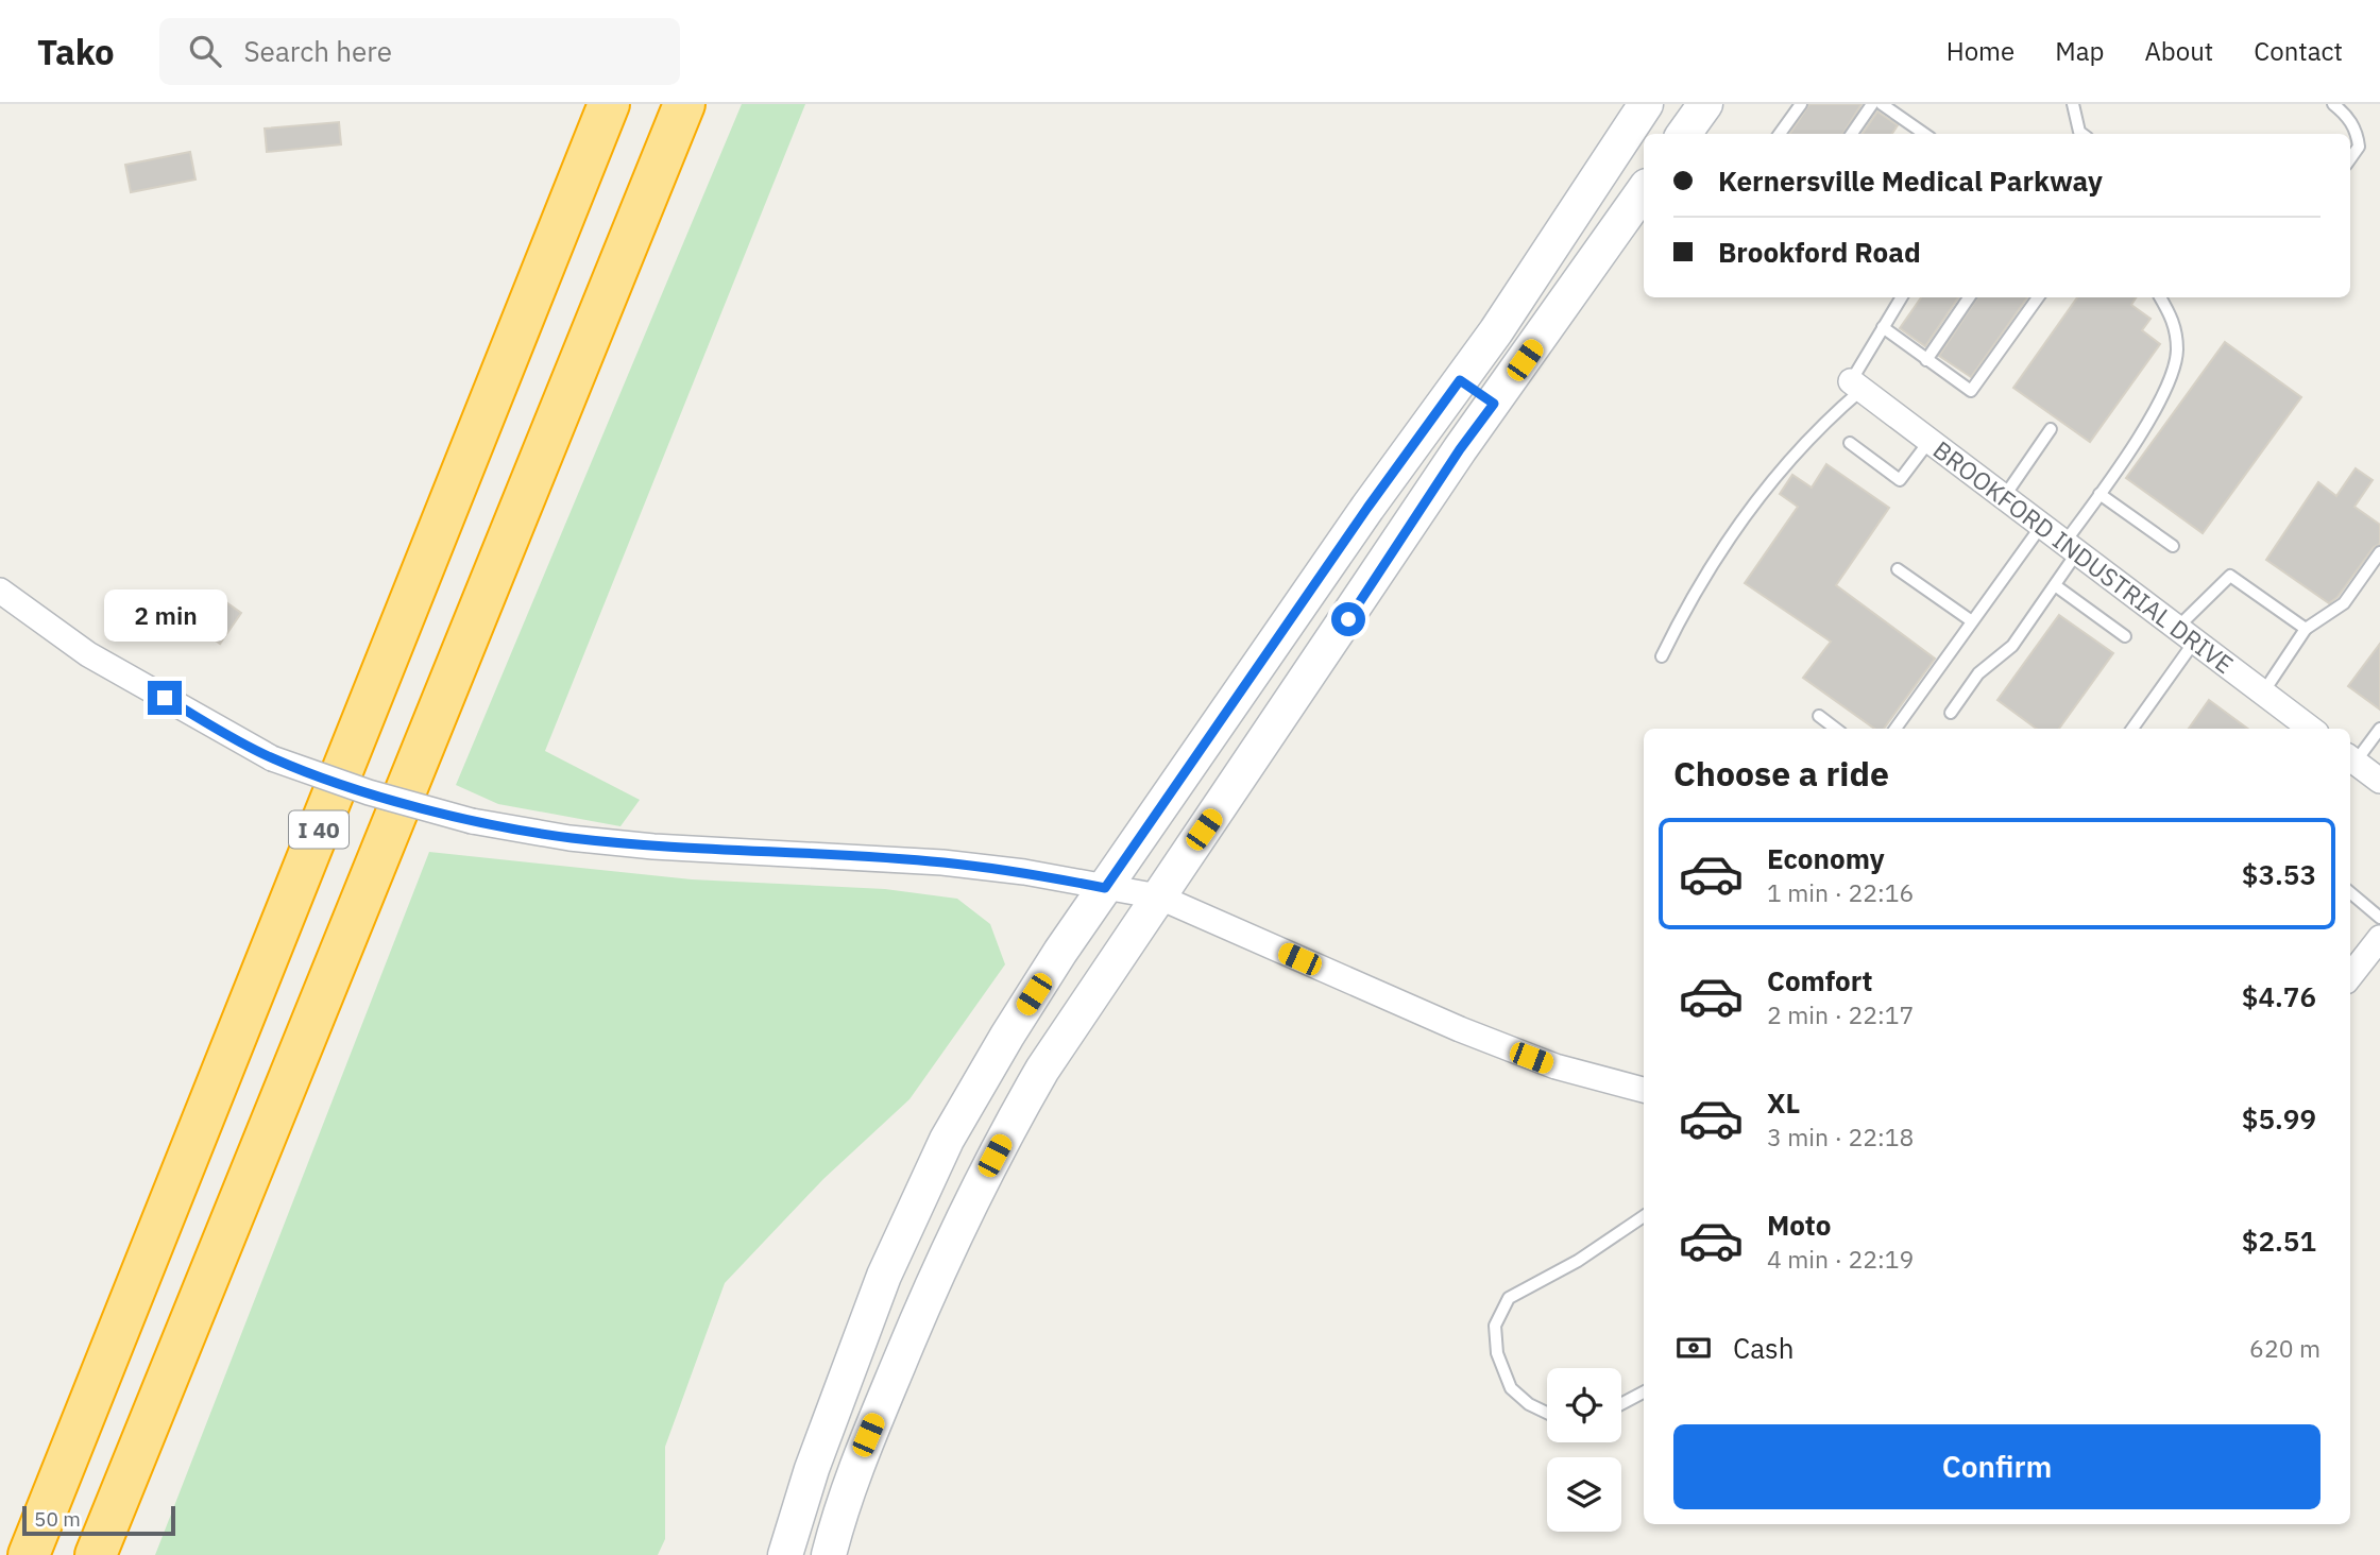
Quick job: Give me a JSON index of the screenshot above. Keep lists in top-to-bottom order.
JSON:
{
  "streets": {
    "highway": ["I 40"],
    "street": ["BROOKFORD INDUSTRIAL DRIVE"]
  },
  "scale_bar": "50 m",
  "page": {
    "header": "Tako",
    "search": "Search here",
    "nav": [
      "Home",
      "Map",
      "About",
      "Contact"
    ],
    "banner": ["Kernersville Medical Parkway", "Brookford Road"],
    "bubble": "2 min",
    "heading": "Choose a ride",
    "list": [
      {
        "name": "Economy",
        "note": "1 min · 22:16",
        "value": "$3.53"
      },
      {
        "name": "Comfort",
        "note": "2 min · 22:17",
        "value": "$4.76"
      },
      {
        "name": "XL",
        "note": "3 min · 22:18",
        "value": "$5.99"
      },
      {
        "name": "Moto",
        "note": "4 min · 22:19",
        "value": "$2.51"
      }
    ],
    "pay": ["Cash", "620 m"],
    "buttons": "Confirm",
    "scale": "50 m"
  }
}
